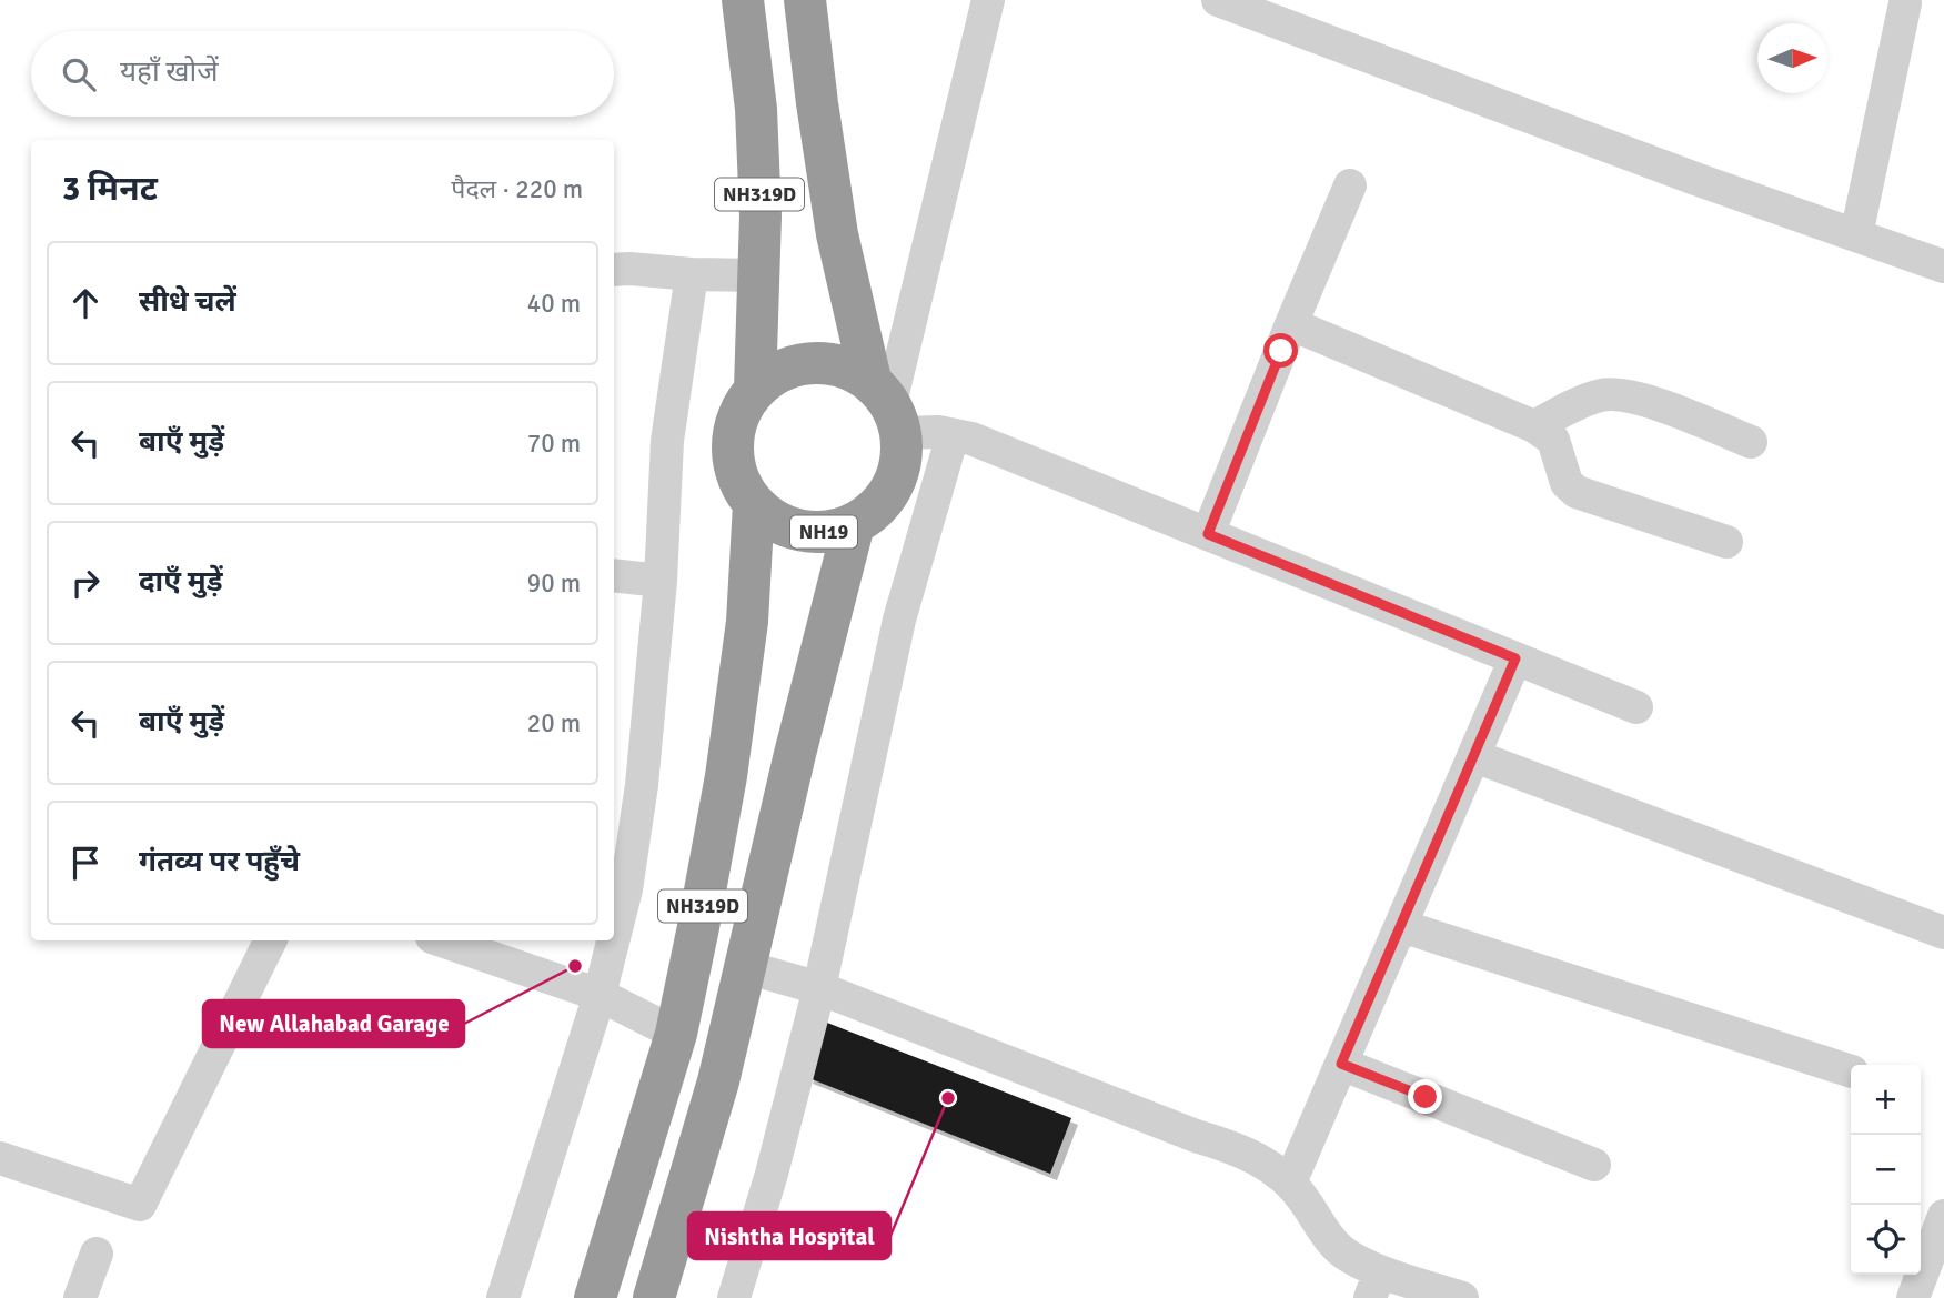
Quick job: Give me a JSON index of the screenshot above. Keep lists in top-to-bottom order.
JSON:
{
  "streets": {
    "highway": ["NH319D", "NH19"]
  },
  "crossings": [
    ["NH319D", "NH19"]
  ],
  "places": ["New Allahabad Garage", "Nishtha Hospital"],
  "north": "right",
  "page": {
    "search": "यहाँ खोजें",
    "heading": ["3 मिनट", "पैदल · 220 m"],
    "list": [
      ["सीधे चलें", "40 m"],
      ["बाएँ मुड़ें", "70 m"],
      ["दाएँ मुड़ें", "90 m"],
      ["बाएँ मुड़ें", "20 m"],
      "गंतव्य पर पहुँचे"
    ],
    "map_buttons": ["+", "−"]
  }
}
